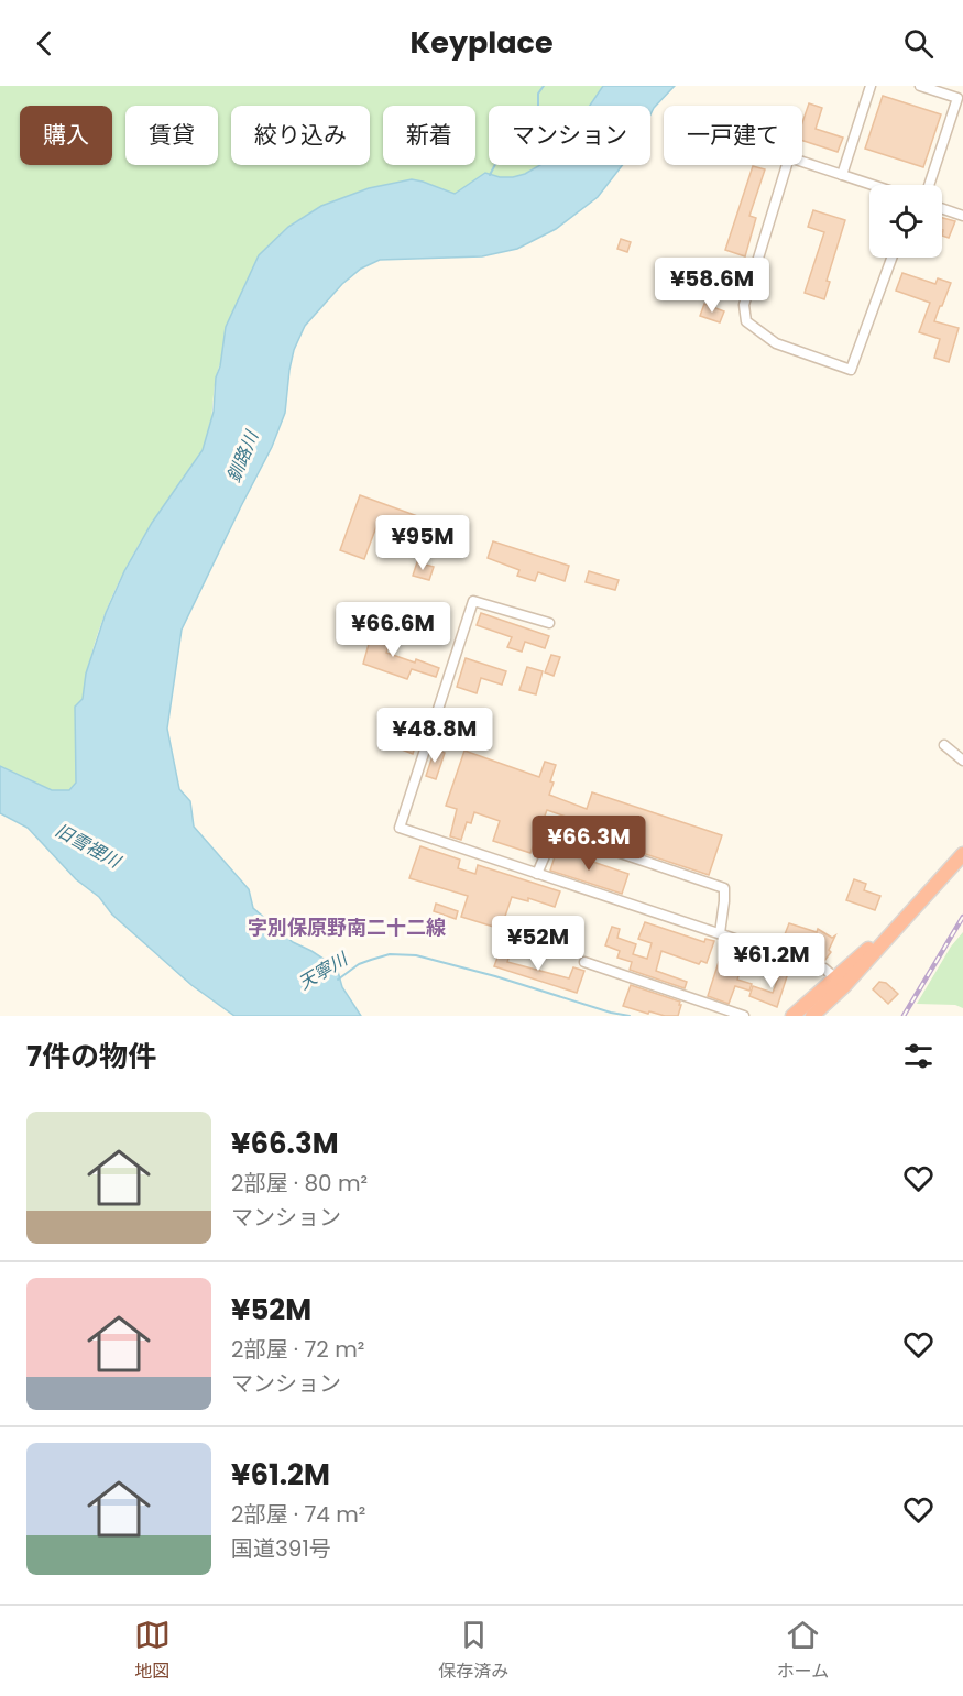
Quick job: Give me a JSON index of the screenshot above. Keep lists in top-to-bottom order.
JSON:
{
  "districts": ["字別保原野南二十二線"],
  "water": ["釧路川", "旧雪裡川", "天寧川"],
  "page": {
    "header": "Keyplace",
    "chip": [
      "購入",
      "賃貸",
      "絞り込み",
      "新着",
      "マンション",
      "一戸建て"
    ],
    "price": [
      "¥58.6M",
      "¥95M",
      "¥66.6M",
      "¥48.8M",
      "¥66.3M",
      "¥52M",
      "¥61.2M"
    ],
    "heading": "7件の物件",
    "list": [
      {
        "name": "¥66.3M",
        "note": "2部屋 · 80 m² · マンション"
      },
      {
        "name": "¥52M",
        "note": "2部屋 · 72 m² · マンション"
      },
      {
        "name": "¥61.2M",
        "note": "2部屋 · 74 m² · 国道391号"
      }
    ],
    "tabs": ["地図", "保存済み", "ホーム"]
  }
}
